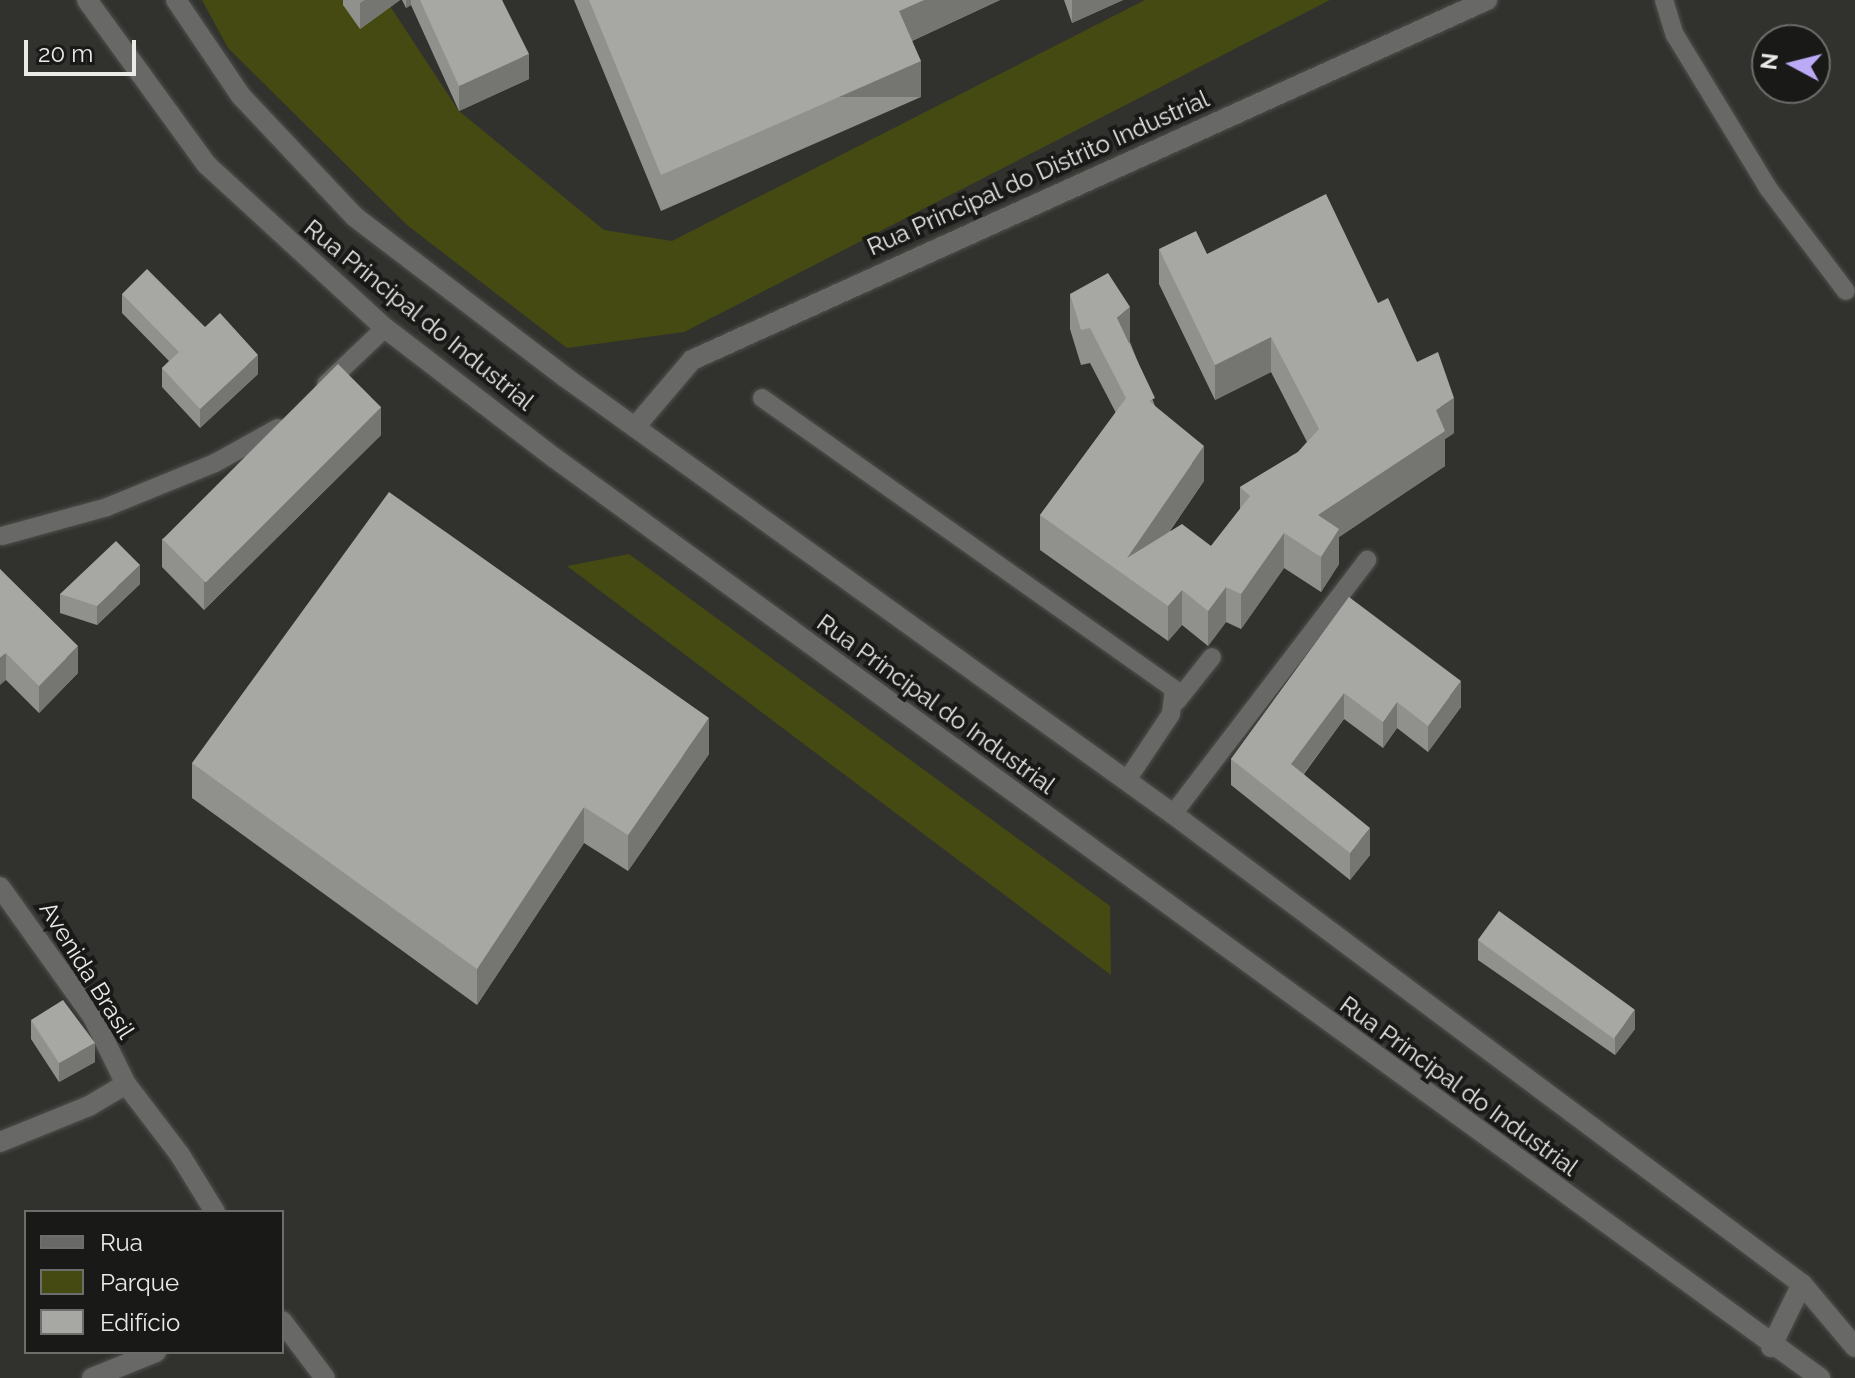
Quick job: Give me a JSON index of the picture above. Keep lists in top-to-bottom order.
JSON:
{
  "streets": {
    "street": ["Rua Principal do Distrito Industrial", "Rua Principal do Industrial", "Avenida Brasil"]
  },
  "crossings": [
    ["Rua Principal do Distrito Industrial", "Rua Principal do Industrial"]
  ],
  "legend": ["Rua", "Parque", "Edifício"],
  "scale_bar": "20 m",
  "north": "left"
}
